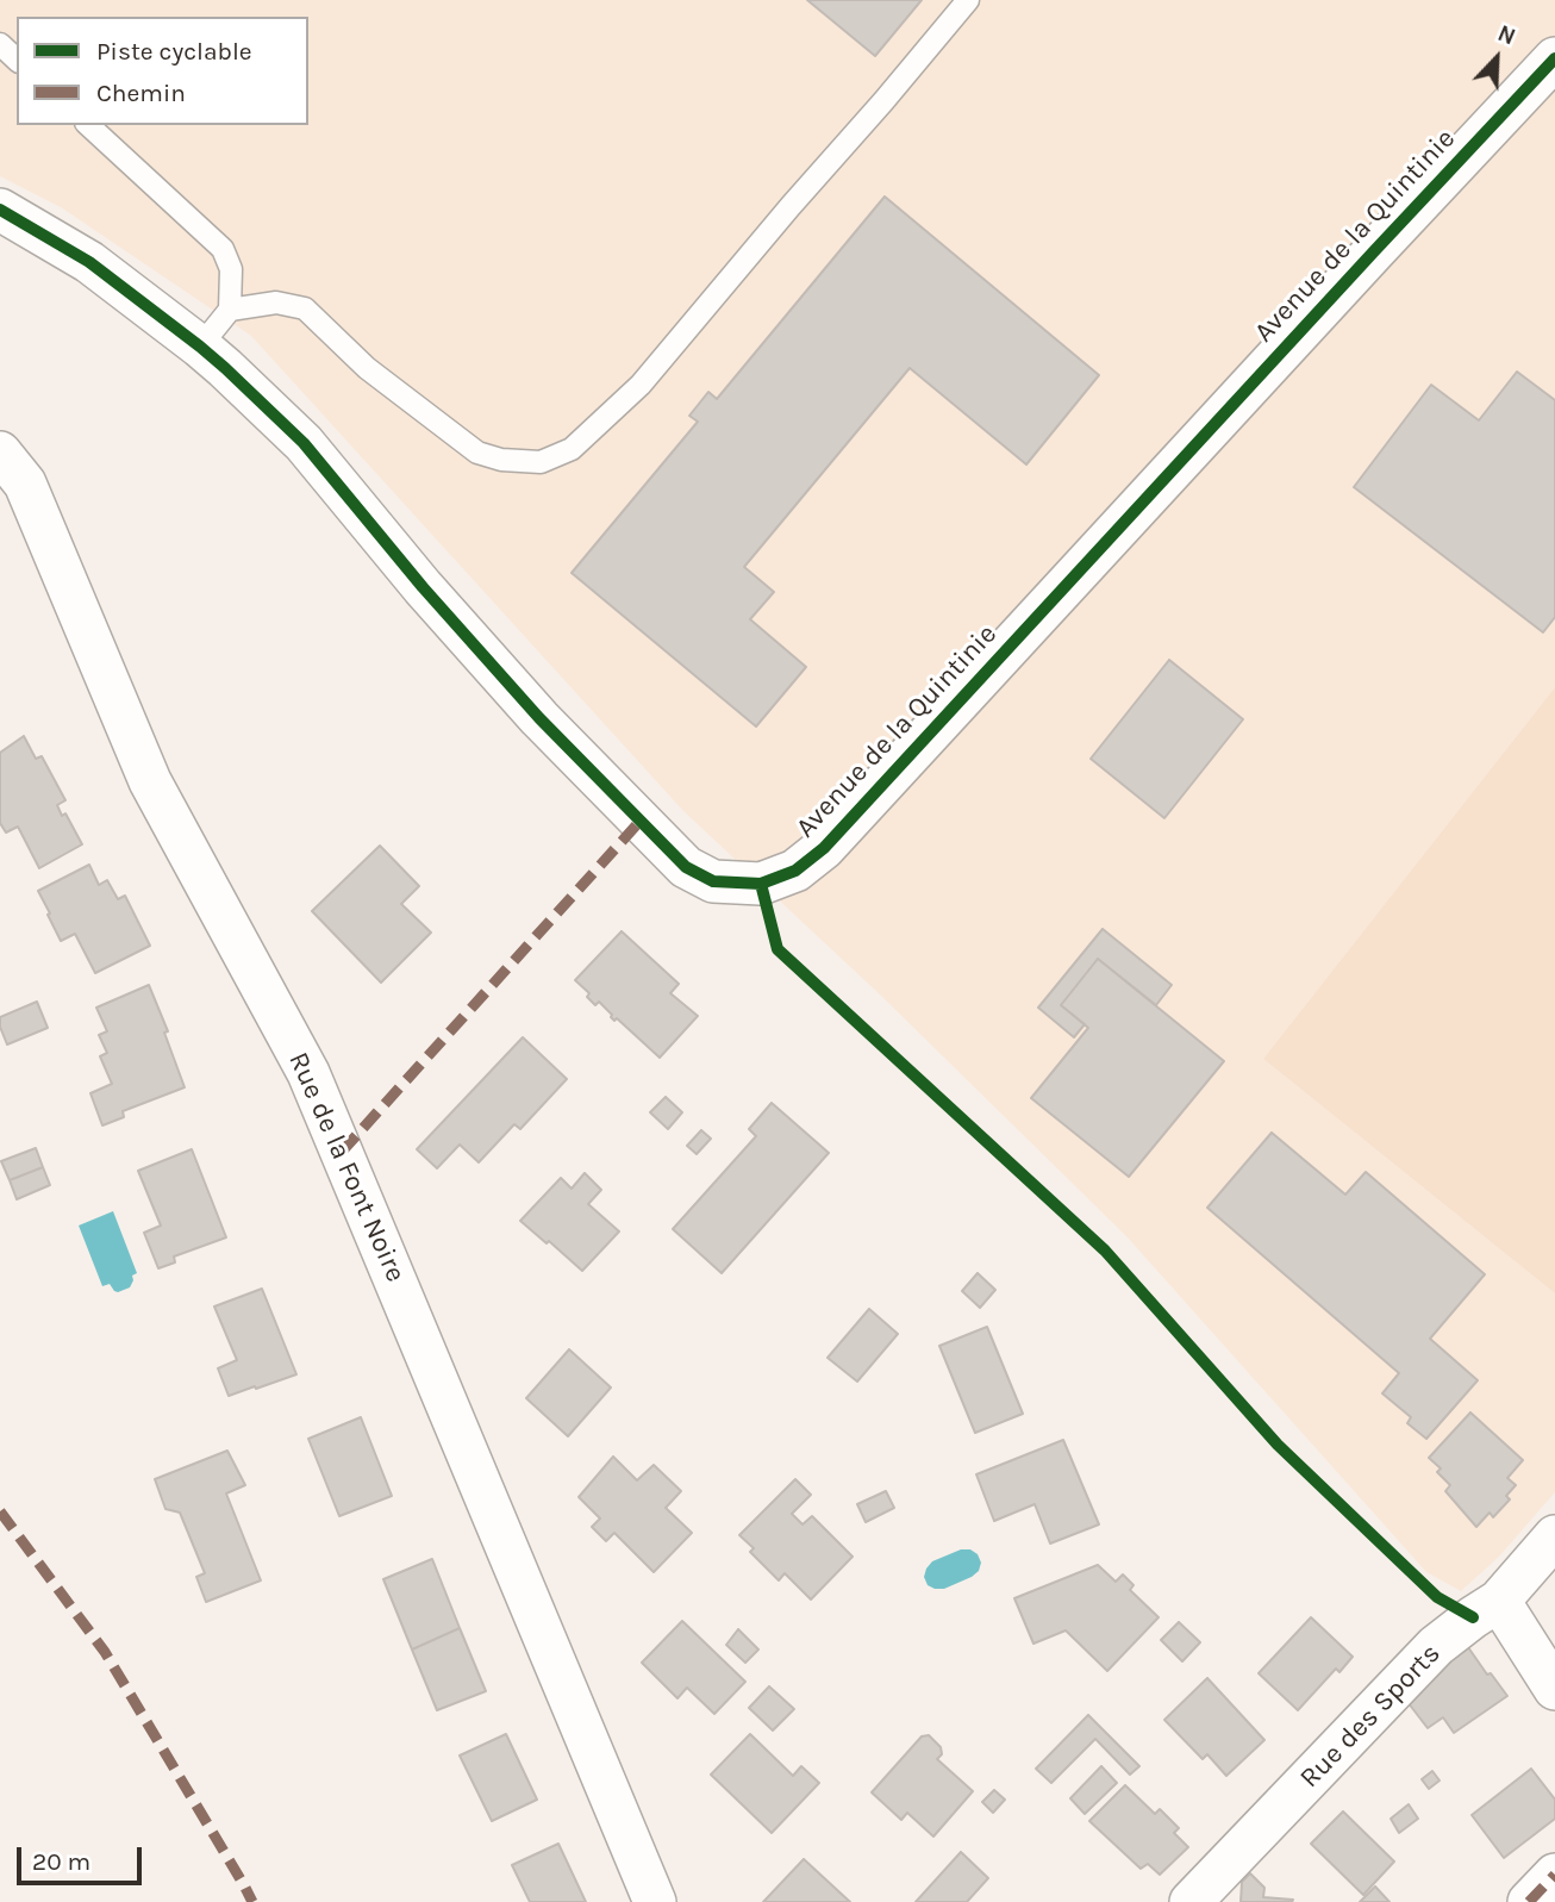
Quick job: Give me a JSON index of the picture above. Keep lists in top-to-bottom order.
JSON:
{
  "streets": {
    "street": ["Avenue de la Quintinie", "Rue de la Font Noire", "Rue des Sports"]
  },
  "legend": ["Piste cyclable", "Chemin"],
  "scale_bar": "20 m",
  "north": "top right"
}
